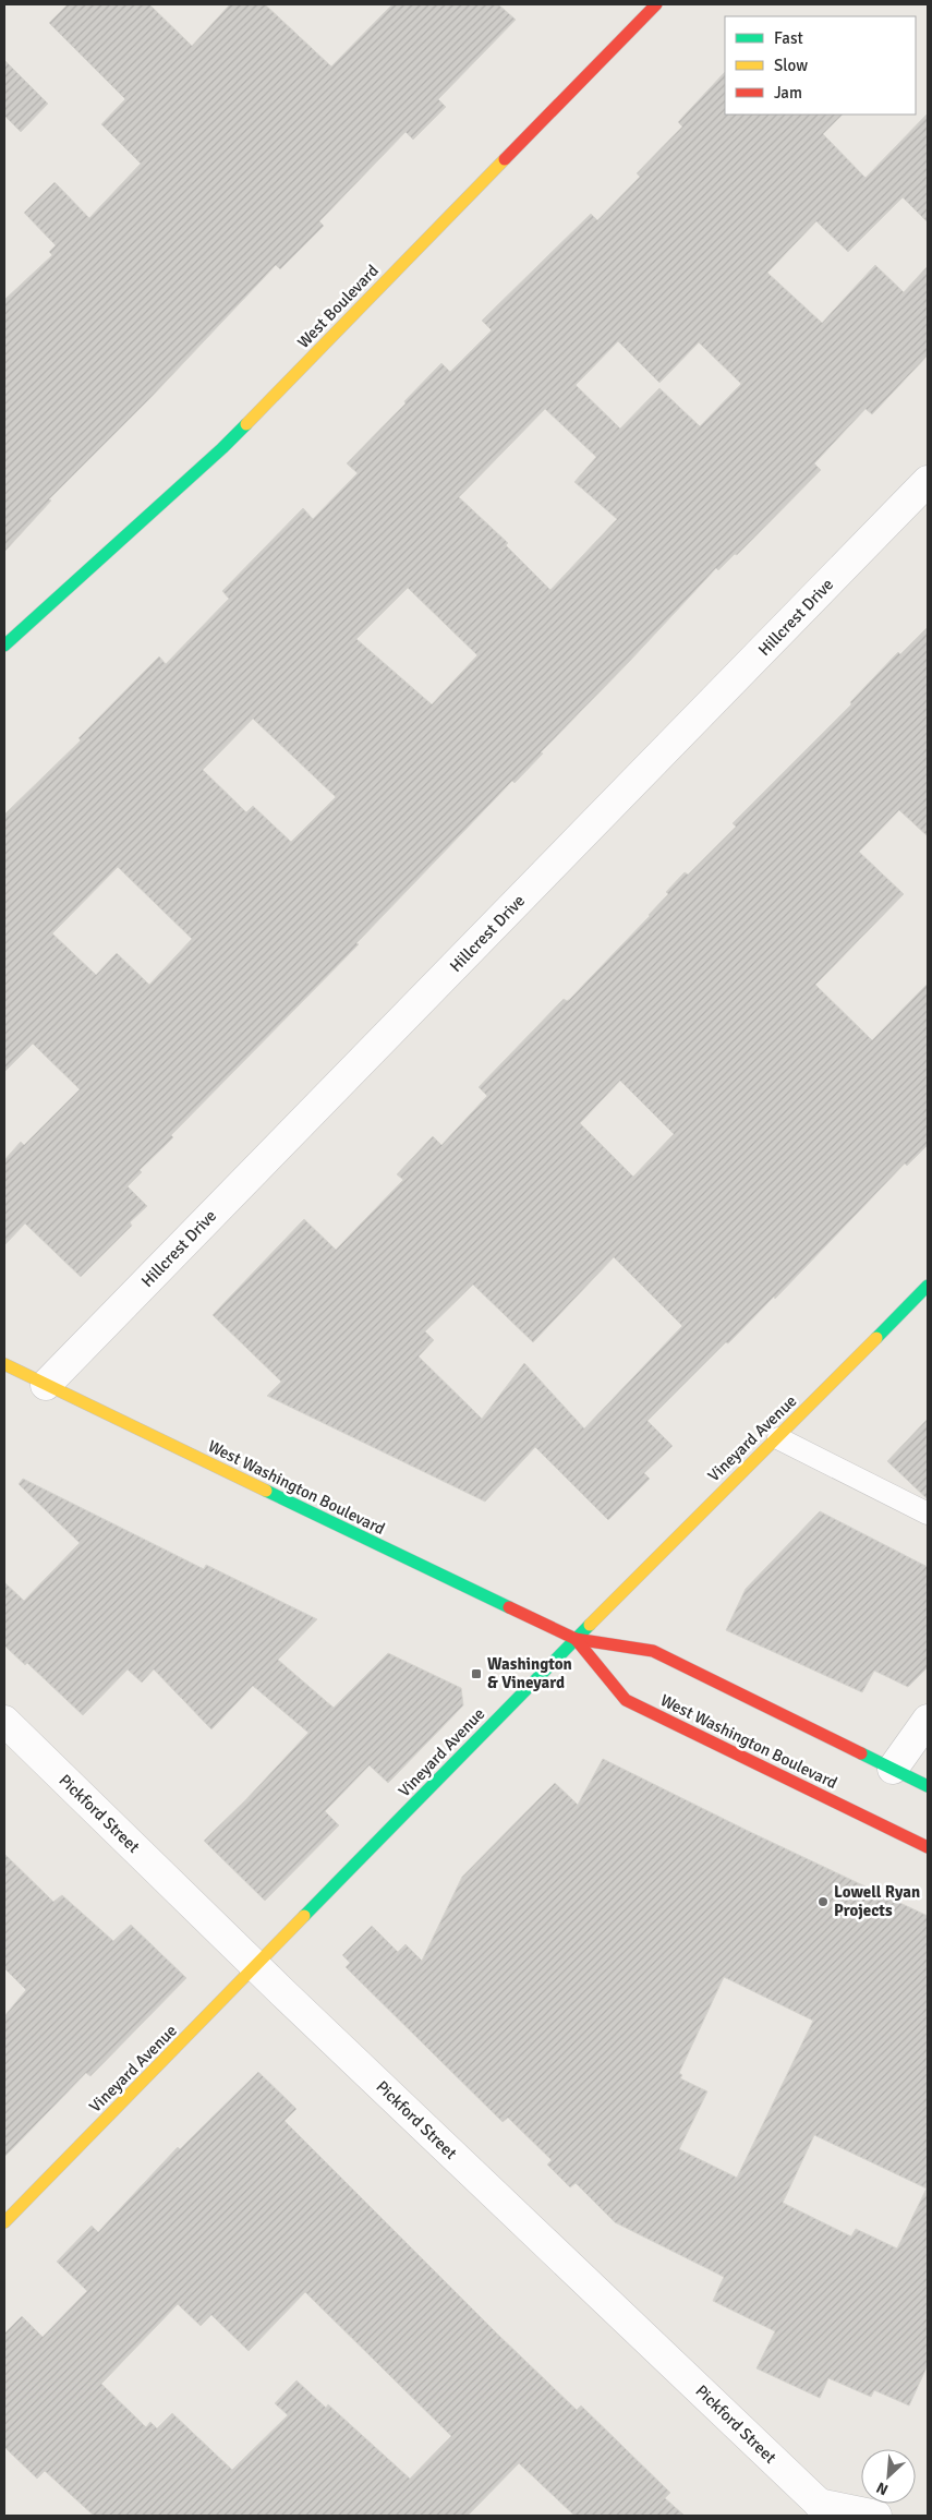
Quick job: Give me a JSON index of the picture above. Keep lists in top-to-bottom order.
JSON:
{
  "streets": {
    "street": [
      "West Boulevard",
      "Hillcrest Drive",
      "Vineyard Avenue",
      "West Washington Boulevard",
      "Pickford Street"
    ]
  },
  "crossings": [
    ["Hillcrest Drive", "West Washington Boulevard"],
    ["Vineyard Avenue", "West Washington Boulevard"],
    ["Vineyard Avenue", "Pickford Street"]
  ],
  "places": {
    "transit": ["Washington & Vineyard"],
    "other": ["Lowell Ryan Projects"]
  },
  "legend": ["Fast", "Slow", "Jam"],
  "north": "bottom left"
}
